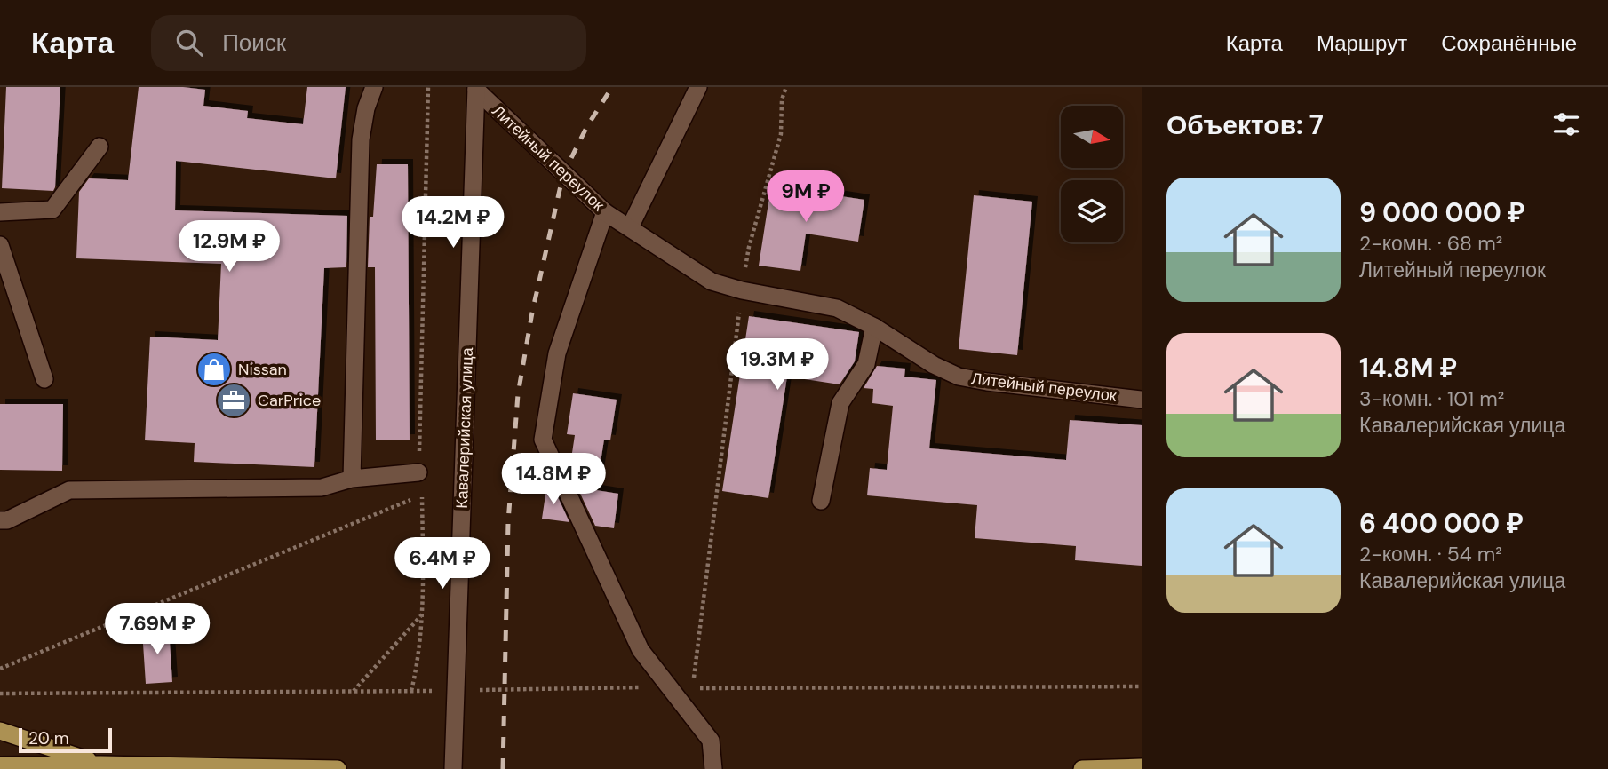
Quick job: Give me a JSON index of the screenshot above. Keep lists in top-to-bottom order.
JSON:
{
  "streets": {
    "street": ["Литейный переулок", "Кавалерийская улица"]
  },
  "crossings": [
    ["Литейный переулок", "Кавалерийская улица"]
  ],
  "places": {
    "shop": ["Nissan"],
    "office": ["CarPrice"]
  },
  "scale_bar": "20 m",
  "north": "right",
  "page": {
    "header": "Карта",
    "search": "Поиск",
    "nav": ["Карта", "Маршрут", "Сохранённые"],
    "heading": "Объектов: 7",
    "list": [
      {
        "name": "9 000 000 ₽",
        "note": "2-комн. · 68 m² · Литейный переулок"
      },
      {
        "name": "14.8M ₽",
        "note": "3-комн. · 101 m² · Кавалерийская улица"
      },
      {
        "name": "6 400 000 ₽",
        "note": "2-комн. · 54 m² · Кавалерийская улица"
      }
    ],
    "price": [
      "9M ₽",
      "14.2M ₽",
      "12.9M ₽",
      "19.3M ₽",
      "14.8M ₽",
      "6.4M ₽",
      "7.69M ₽"
    ],
    "scale": "20 m"
  }
}
